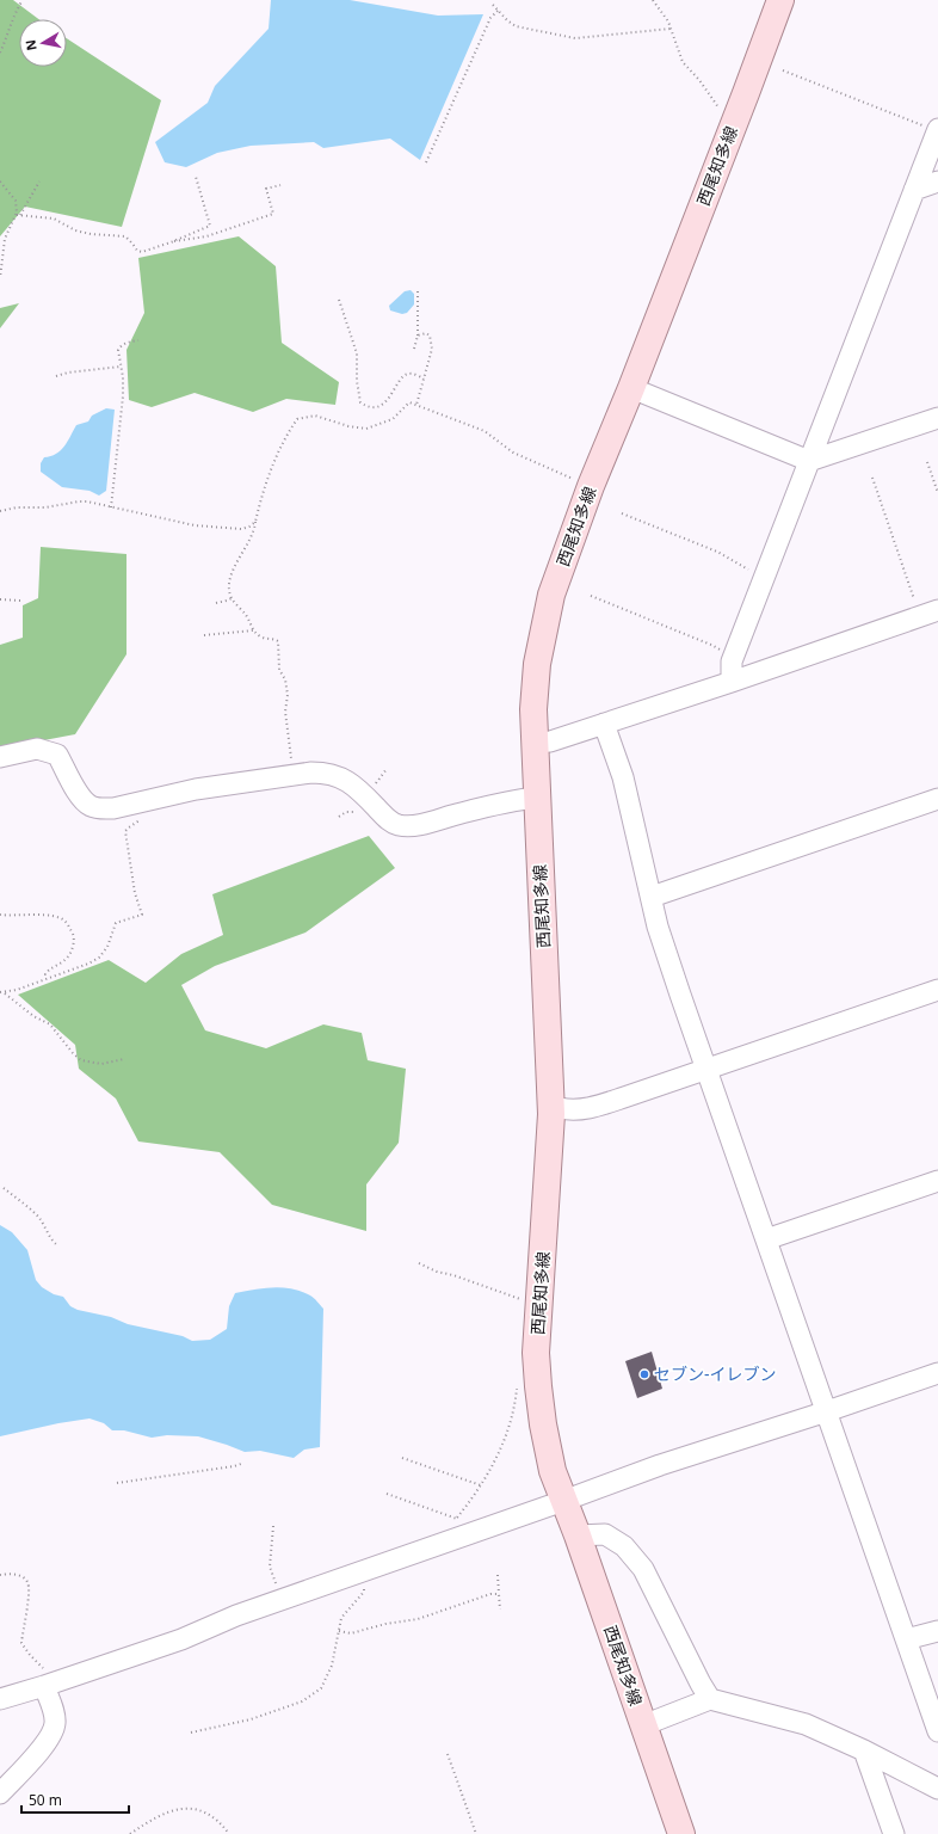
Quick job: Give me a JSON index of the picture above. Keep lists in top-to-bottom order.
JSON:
{
  "streets": {
    "main road": ["西尾知多線"]
  },
  "places": ["セブン-イレブン"],
  "scale_bar": "50 m",
  "north": "left"
}
